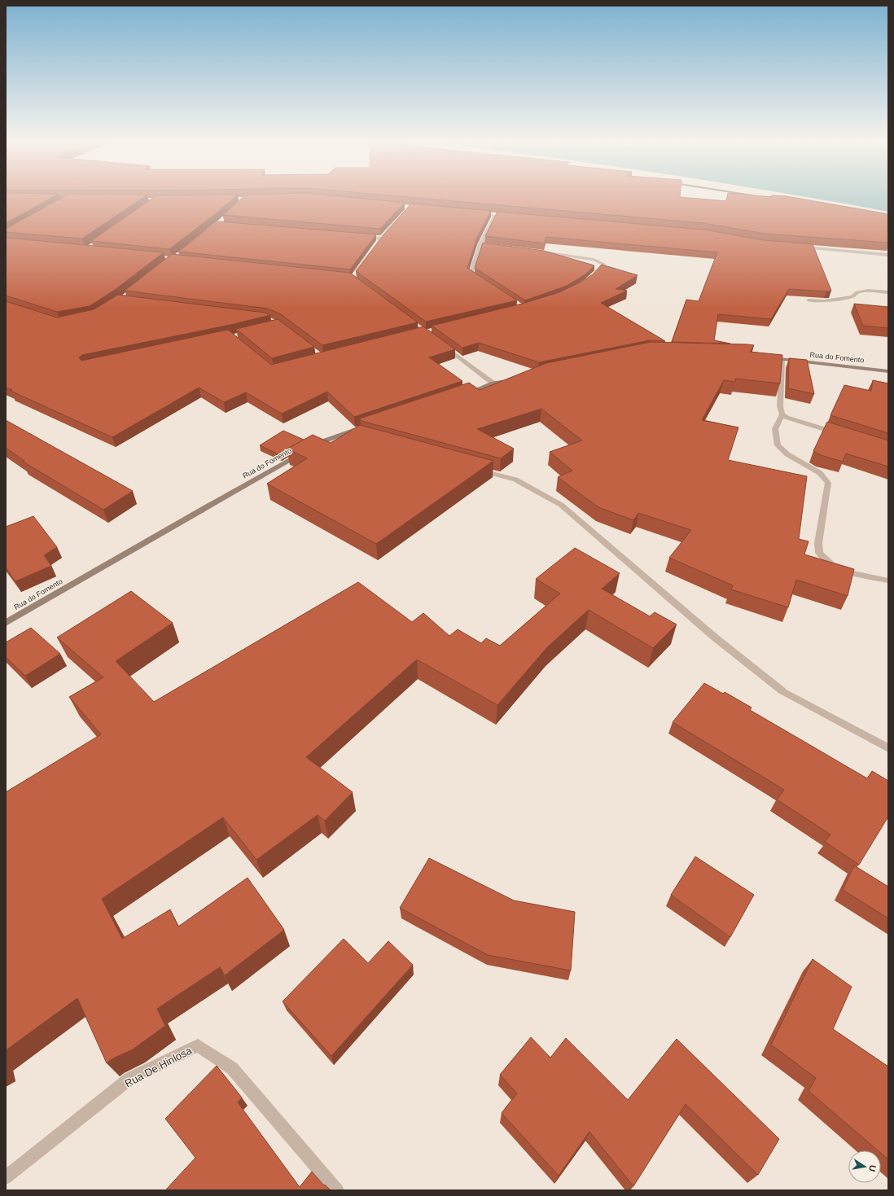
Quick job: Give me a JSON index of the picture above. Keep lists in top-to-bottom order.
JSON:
{
  "streets": {
    "street": ["Rua do Fomento", "Rua De Hinlosa"]
  },
  "north": "right"
}
